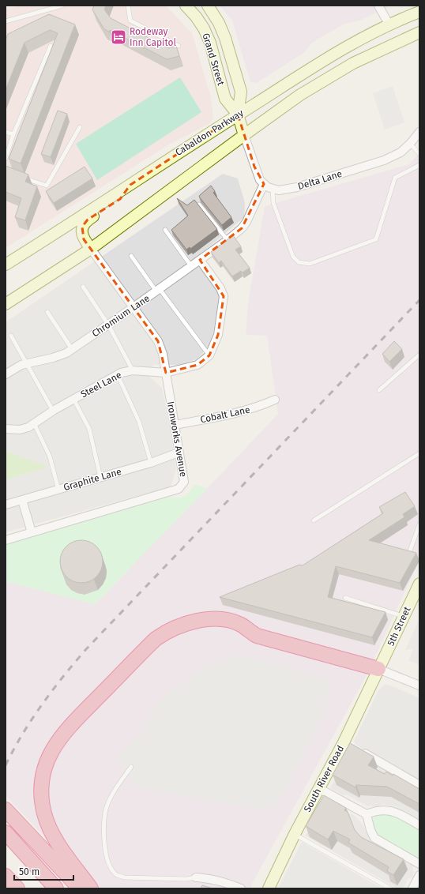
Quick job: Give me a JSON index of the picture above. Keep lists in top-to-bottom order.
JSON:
{
  "streets": {
    "main road": [
      "Grand Street",
      "Cabaldon Parkway",
      "5th Street",
      "South River Road"
    ],
    "street": [
      "Delta Lane",
      "Chromium Lane",
      "Steel Lane",
      "Cobalt Lane",
      "Ironworks Avenue",
      "Graphite Lane"
    ]
  },
  "crossings": [
    ["Grand Street", "Cabaldon Parkway"],
    ["Cabaldon Parkway", "Ironworks Avenue"],
    ["Delta Lane", "Chromium Lane"],
    ["Chromium Lane", "Steel Lane"],
    ["Chromium Lane", "Ironworks Avenue"],
    ["Steel Lane", "Ironworks Avenue"],
    ["Cobalt Lane", "Ironworks Avenue"],
    ["Ironworks Avenue", "Graphite Lane"],
    ["5th Street", "South River Road"]
  ],
  "places": {
    "hotel": ["Rodeway Inn Capitol"]
  },
  "scale_bar": "50 m"
}
